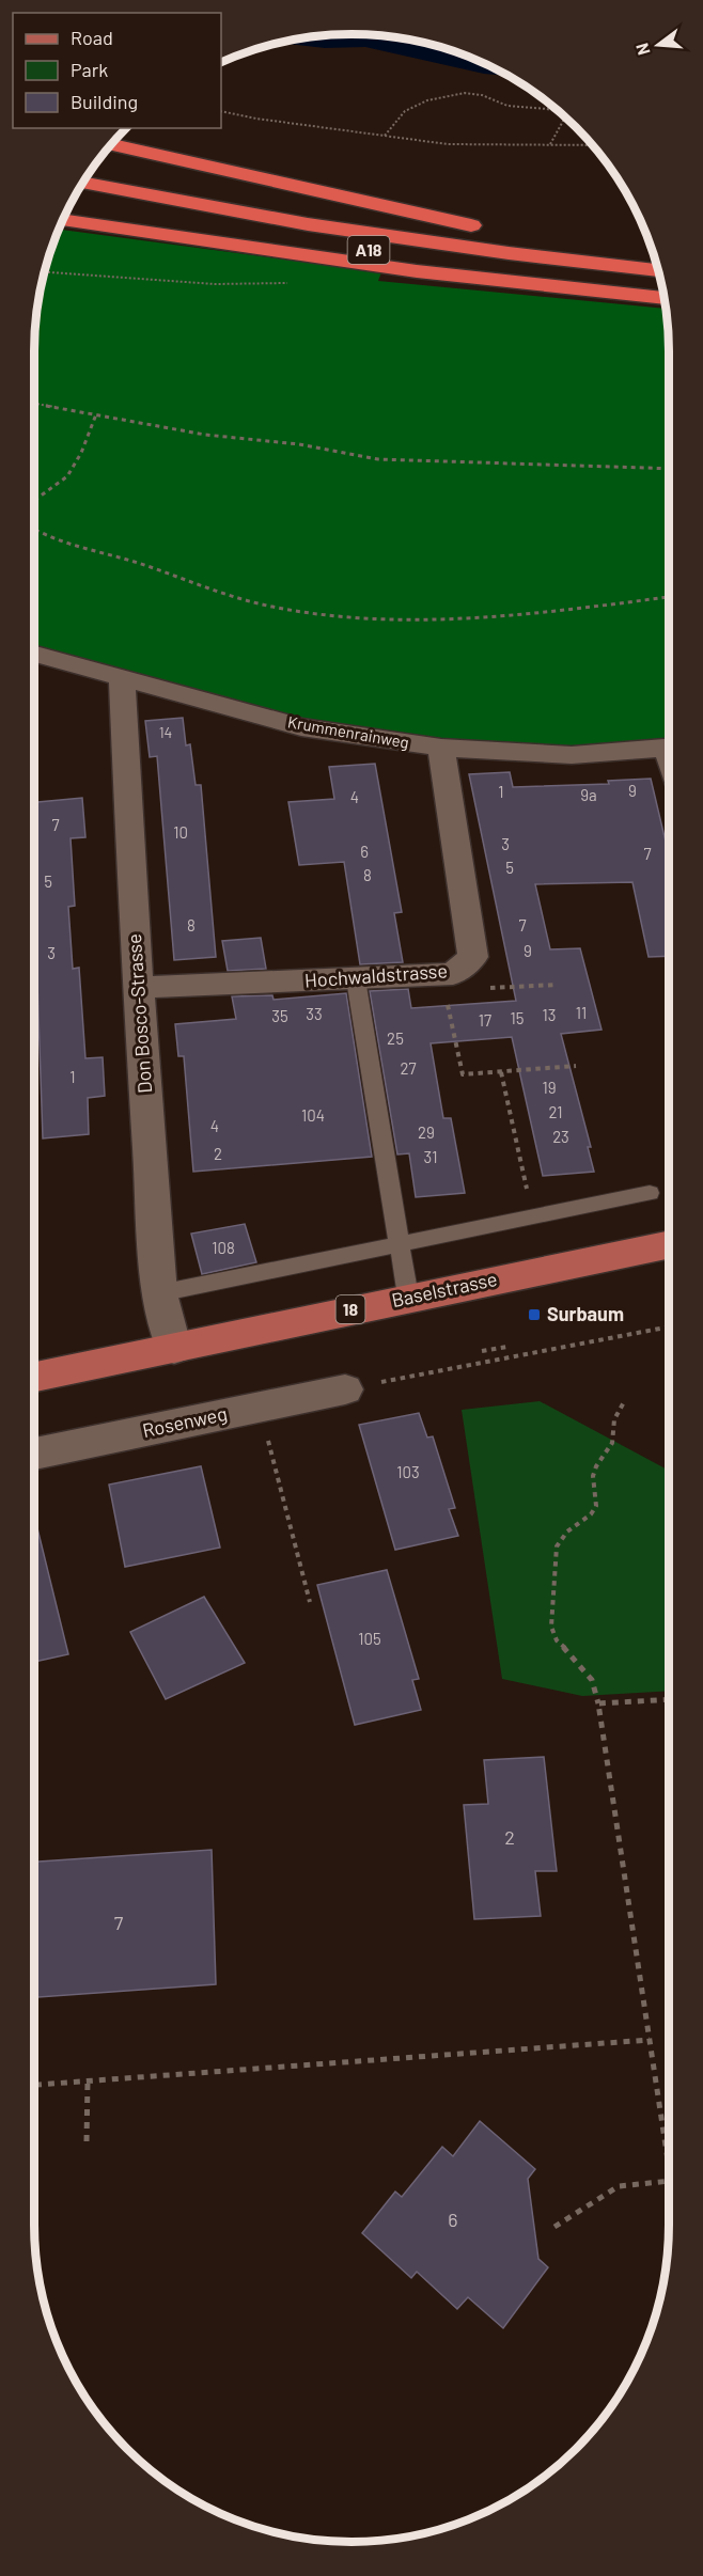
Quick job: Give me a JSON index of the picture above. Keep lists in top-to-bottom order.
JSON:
{
  "streets": {
    "highway": ["A18"],
    "main road": ["Baselstrasse", "18"],
    "street": [
      "Krummenrainweg",
      "Hochwaldstrasse",
      "Don Bosco-Strasse",
      "Rosenweg"
    ]
  },
  "crossings": [
    ["Krummenrainweg", "Hochwaldstrasse"],
    ["Krummenrainweg", "Don Bosco-Strasse"],
    ["Hochwaldstrasse", "Don Bosco-Strasse"],
    ["Don Bosco-Strasse", "Baselstrasse"]
  ],
  "places": {
    "transit": ["Surbaum"]
  },
  "house_numbers": [
    "14",
    "9",
    "1",
    "9a",
    "4",
    "7",
    "10",
    "3",
    "6",
    "7",
    "5",
    "8",
    "5",
    "8",
    "7",
    "9",
    "3",
    "11",
    "33",
    "13",
    "35",
    "15",
    "17",
    "25",
    "27",
    "1",
    "19",
    "21",
    "104",
    "4",
    "29",
    "23",
    "2",
    "31",
    "108",
    "103",
    "105",
    "2",
    "7",
    "6"
  ],
  "legend": ["Road", "Park", "Building"],
  "north": "left"
}
